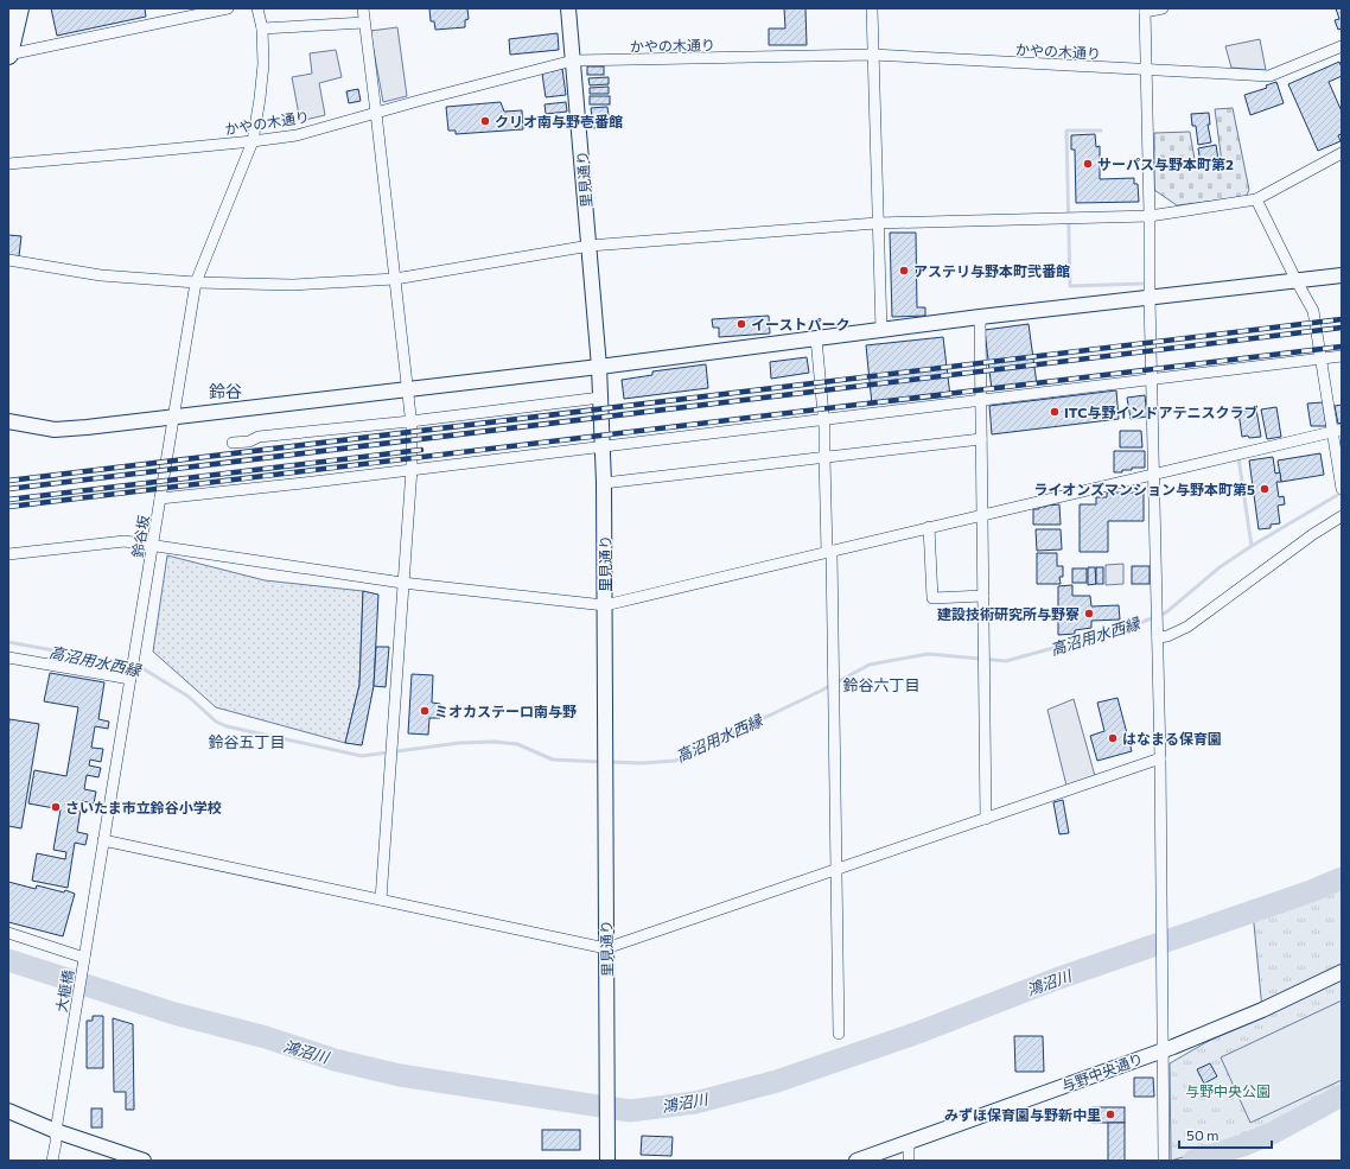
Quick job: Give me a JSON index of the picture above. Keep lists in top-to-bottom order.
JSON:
{
  "streets": {
    "street": [
      "かやの木通り",
      "里見通り",
      "鈴谷坂",
      "大榧橋",
      "与野中央通り"
    ]
  },
  "crossings": [
    ["かやの木通り", "里見通り"],
    ["かやの木通り", "鈴谷坂"],
    ["鈴谷坂", "大榧橋"]
  ],
  "districts": ["鈴谷", "鈴谷六丁目", "鈴谷五丁目"],
  "water": ["高沼用水西縁", "鴻沼川"],
  "parks": ["与野中央公園"],
  "places": [
    "クリオ南与野壱番館",
    "サーパス与野本町第2",
    "アステリ与野本町弐番館",
    "イーストパーク",
    "ITC与野インドアテニスクラブ",
    "ライオンズマンション与野本町第5",
    "建設技術研究所与野寮",
    "ミオカステーロ南与野",
    "はなまる保育園",
    "さいたま市立鈴谷小学校",
    "みずほ保育園与野新中里"
  ],
  "scale_bar": "50 m"
}
